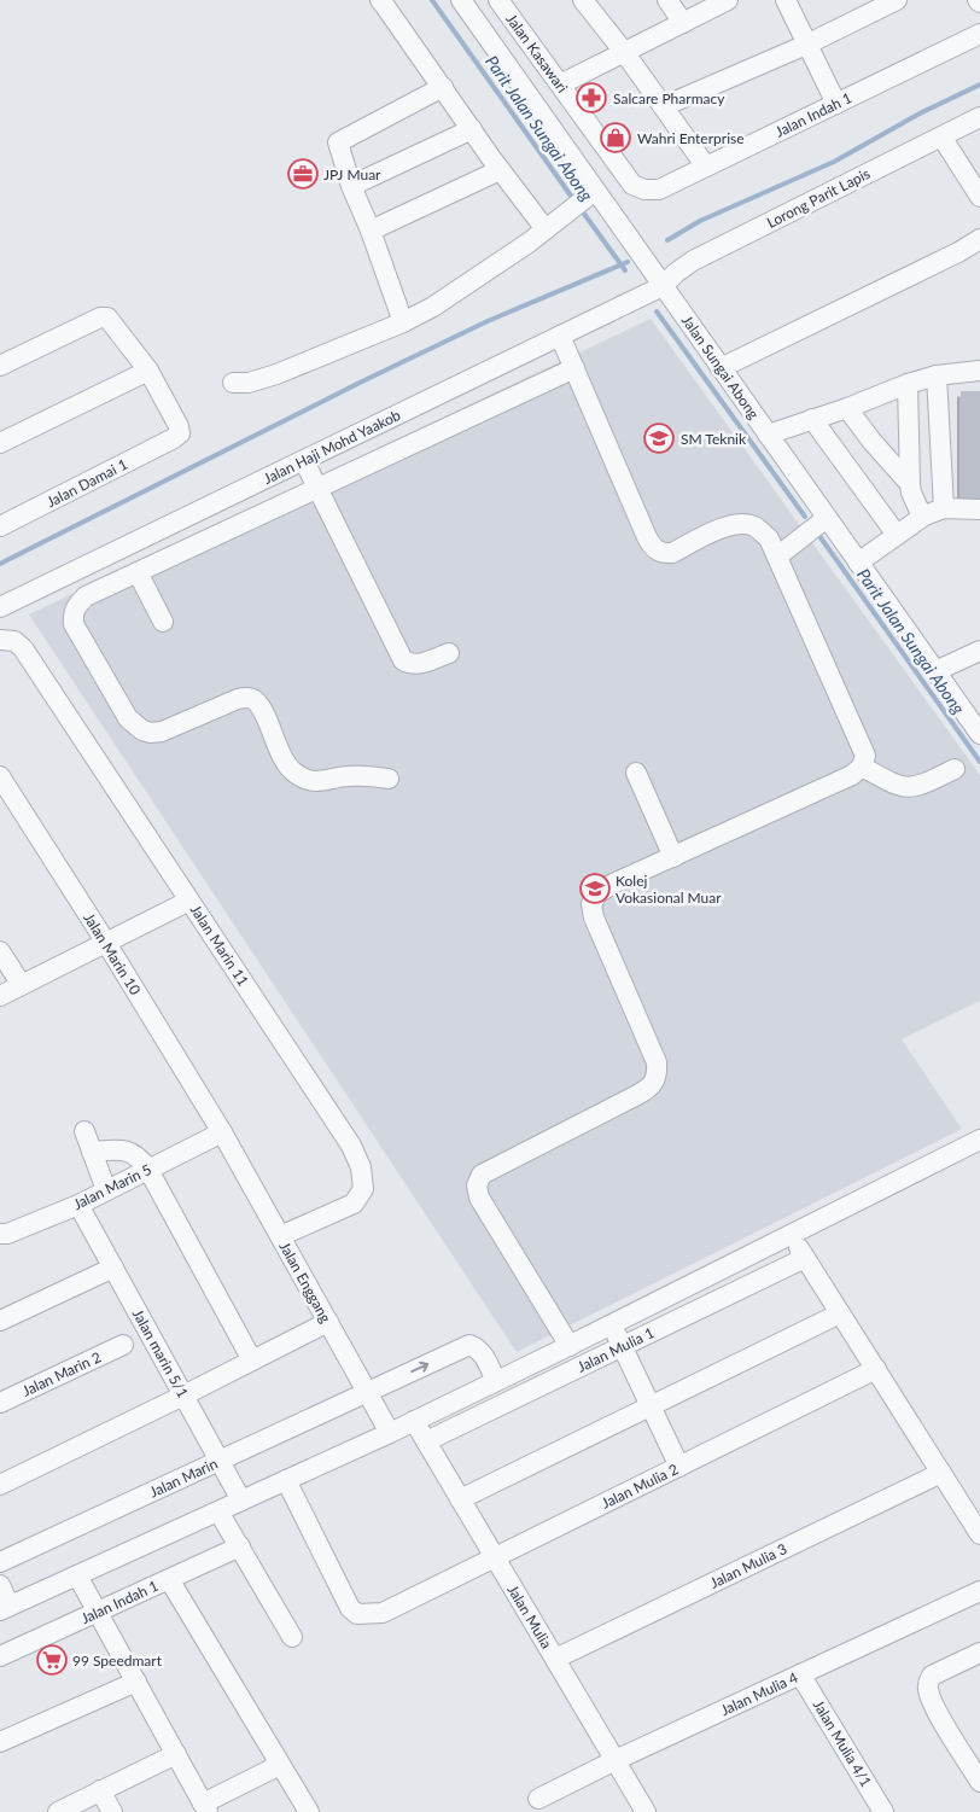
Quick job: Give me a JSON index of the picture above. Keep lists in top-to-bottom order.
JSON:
{
  "streets": {
    "street": [
      "Jalan Kasawari",
      "Jalan Indah 1",
      "Lorong Parit Lapis",
      "Jalan Sungai Abong",
      "Jalan Haji Mohd Yaakob",
      "Jalan Damai 1",
      "Jalan Marin 11",
      "Jalan Marin 10",
      "Jalan Marin 5",
      "Jalan Enggang",
      "Jalan Mulia 1",
      "Jalan marin 5/1",
      "Jalan Marin 2",
      "Jalan Marin",
      "Jalan Mulia 2",
      "Jalan Mulia 3",
      "Jalan Mulia",
      "Jalan Mulia 4",
      "Jalan Mulia 4/1"
    ]
  },
  "crossings": [
    ["Jalan Kasawari", "Jalan Indah 1"],
    ["Lorong Parit Lapis", "Jalan Sungai Abong"],
    ["Lorong Parit Lapis", "Jalan Haji Mohd Yaakob"],
    ["Jalan Sungai Abong", "Jalan Haji Mohd Yaakob"],
    ["Jalan Marin 11", "Jalan Enggang"],
    ["Jalan Marin 10", "Jalan Marin 5"],
    ["Jalan Marin 10", "Jalan Enggang"],
    ["Jalan Marin 5", "Jalan Enggang"],
    ["Jalan Marin 5", "Jalan marin 5/1"],
    ["Jalan Enggang", "Jalan Marin"],
    ["Jalan Mulia 1", "Jalan Mulia"],
    ["Jalan marin 5/1", "Jalan Marin"],
    ["Jalan Mulia 2", "Jalan Mulia"],
    ["Jalan Mulia 3", "Jalan Mulia"],
    ["Jalan Mulia", "Jalan Mulia 4"],
    ["Jalan Mulia 4", "Jalan Mulia 4/1"]
  ],
  "water": ["Parit Jalan Sungai Abong"],
  "places": {
    "pharmacy": ["Salcare Pharmacy"],
    "shop": ["Wahri Enterprise"],
    "office": ["JPJ Muar"],
    "school or university": ["SM Teknik", "Kolej Vokasional Muar"],
    "supermarket": ["99 Speedmart"]
  }
}
